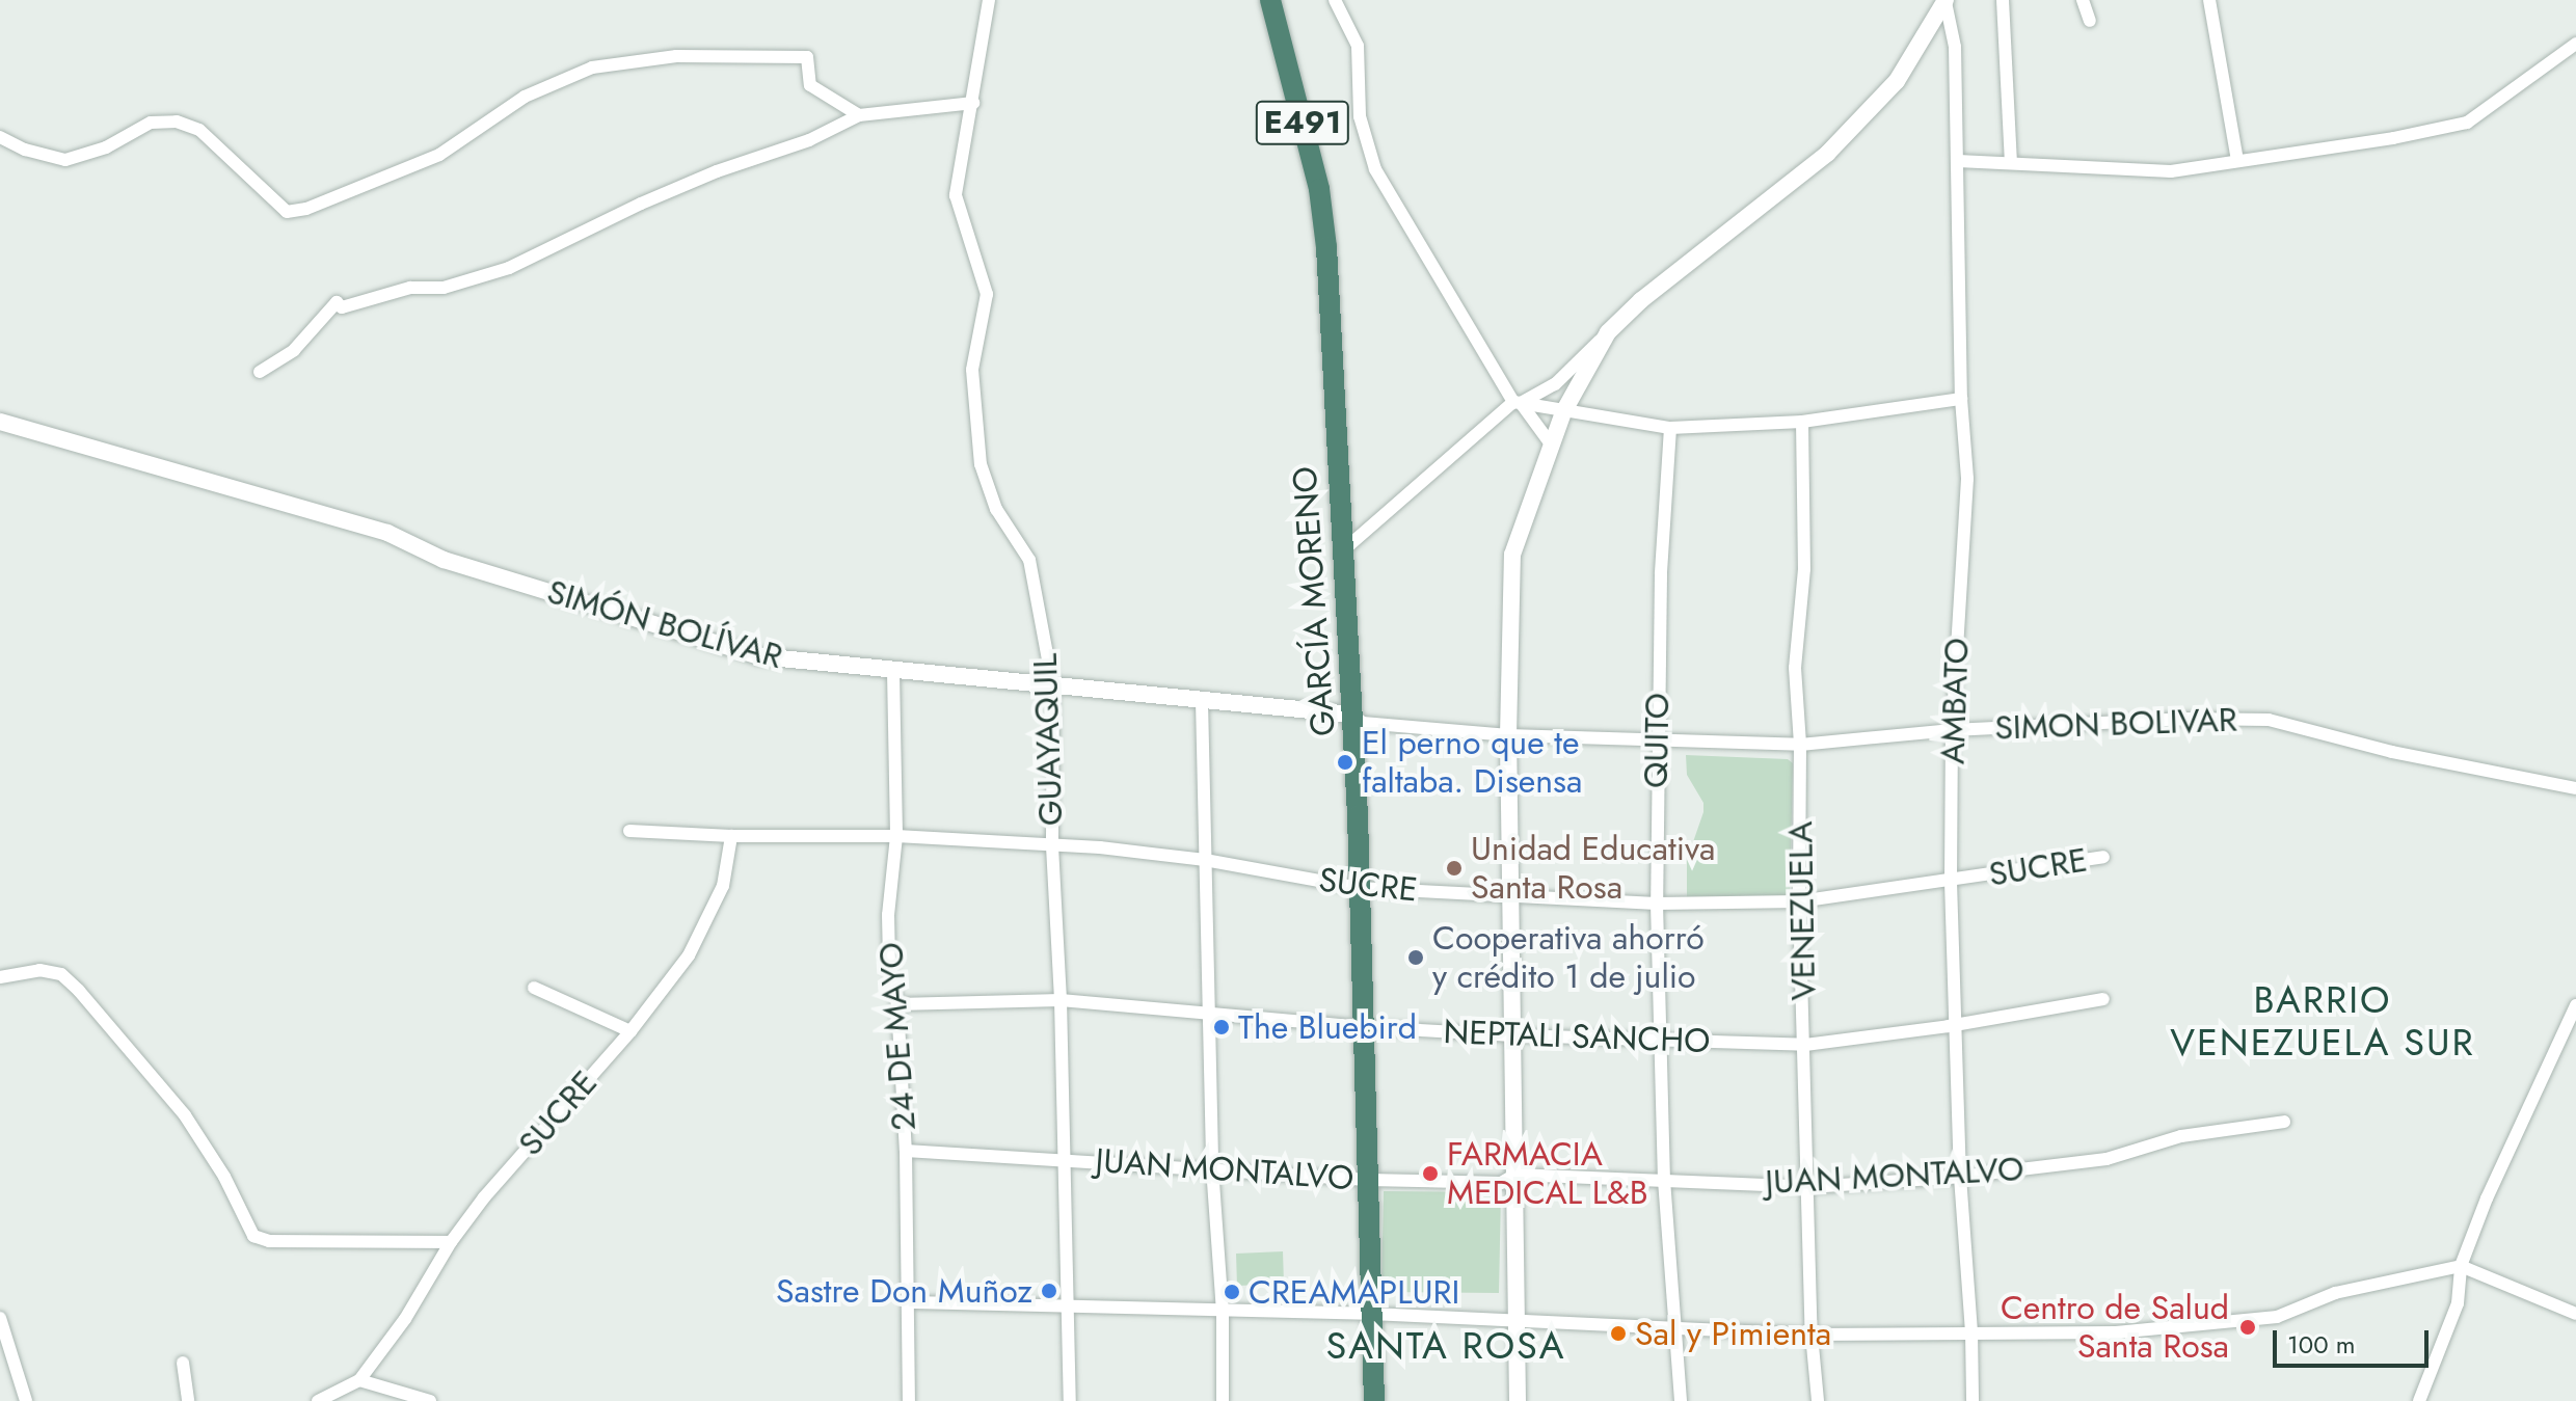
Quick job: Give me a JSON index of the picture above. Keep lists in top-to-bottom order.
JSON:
{
  "streets": {
    "highway": ["E491", "GARCÍA MORENO"],
    "street": [
      "SIMÓN BOLÍVAR",
      "AMBATO",
      "SIMON BOLIVAR",
      "GUAYAQUIL",
      "QUITO",
      "SUCRE",
      "VENEZUELA",
      "24 DE MAYO",
      "NEPTALI SANCHO",
      "JUAN MONTALVO"
    ]
  },
  "crossings": [
    ["GARCÍA MORENO", "SIMÓN BOLÍVAR"],
    ["GARCÍA MORENO", "SIMON BOLIVAR"],
    ["GARCÍA MORENO", "SUCRE"],
    ["GARCÍA MORENO", "NEPTALI SANCHO"],
    ["GARCÍA MORENO", "JUAN MONTALVO"],
    ["SIMÓN BOLÍVAR", "SIMON BOLIVAR"],
    ["SIMÓN BOLÍVAR", "GUAYAQUIL"],
    ["SIMÓN BOLÍVAR", "24 DE MAYO"],
    ["AMBATO", "SIMON BOLIVAR"],
    ["AMBATO", "SUCRE"],
    ["AMBATO", "NEPTALI SANCHO"],
    ["AMBATO", "JUAN MONTALVO"],
    ["SIMON BOLIVAR", "QUITO"],
    ["SIMON BOLIVAR", "VENEZUELA"],
    ["GUAYAQUIL", "SUCRE"],
    ["GUAYAQUIL", "NEPTALI SANCHO"],
    ["GUAYAQUIL", "JUAN MONTALVO"],
    ["QUITO", "SUCRE"],
    ["QUITO", "NEPTALI SANCHO"],
    ["QUITO", "JUAN MONTALVO"],
    ["SUCRE", "VENEZUELA"],
    ["SUCRE", "24 DE MAYO"],
    ["VENEZUELA", "NEPTALI SANCHO"],
    ["VENEZUELA", "JUAN MONTALVO"],
    ["24 DE MAYO", "NEPTALI SANCHO"],
    ["24 DE MAYO", "JUAN MONTALVO"]
  ],
  "districts": ["BARRIO VENEZUELA SUR", "SANTA ROSA"],
  "places": [
    "El perno que te faltaba. Disensa",
    "Unidad Educativa Santa Rosa",
    "Cooperativa ahorró y crédito 1 de julio",
    "The Bluebird",
    "FARMACIA MEDICAL L&B",
    "Sastre Don Muñoz",
    "CREAMAPLURI",
    "Centro de Salud Santa Rosa",
    "Sal y Pimienta"
  ],
  "scale_bar": "100 m"
}
